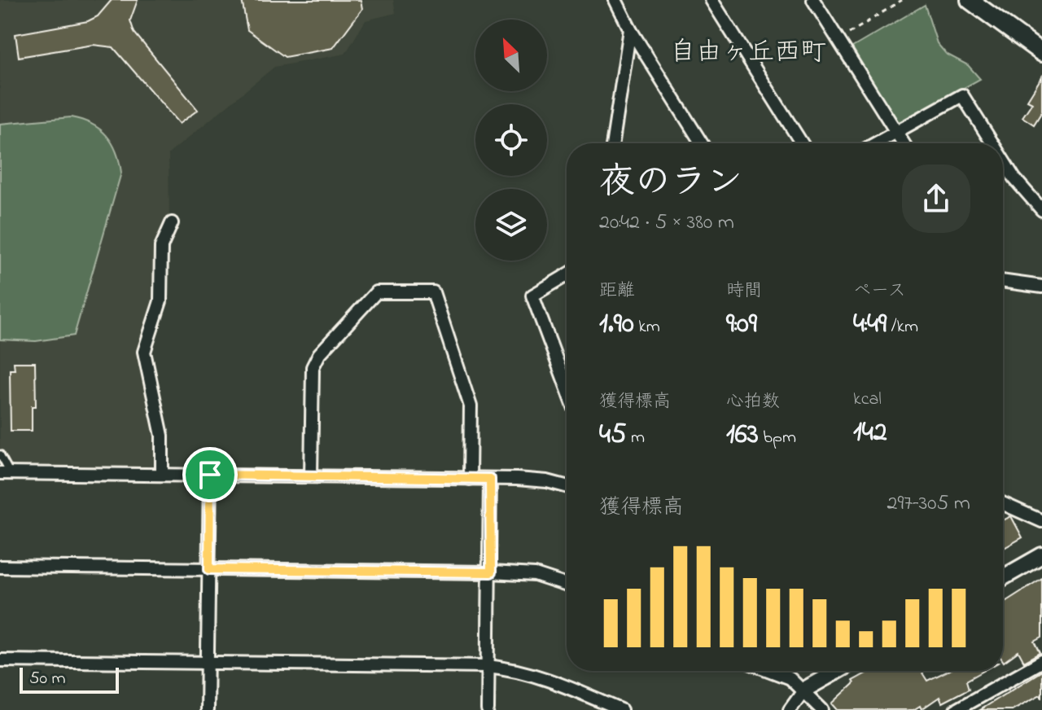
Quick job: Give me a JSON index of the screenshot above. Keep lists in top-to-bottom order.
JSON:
{
  "districts": ["自由ヶ丘西町"],
  "scale_bar": "50 m",
  "north": "top left",
  "page": {
    "heading": ["夜のラン", "20:42 · 5 × 380 m"],
    "stats": [
      ["距離", "1.90 km"],
      ["時間", "9:09"],
      ["ペース", "4:49 /km"],
      ["獲得標高", "45 m"],
      ["心拍数", "163 bpm"],
      ["kcal", "142"]
    ],
    "chart": ["獲得標高", "297–305 m"],
    "scale": "50 m"
  }
}
